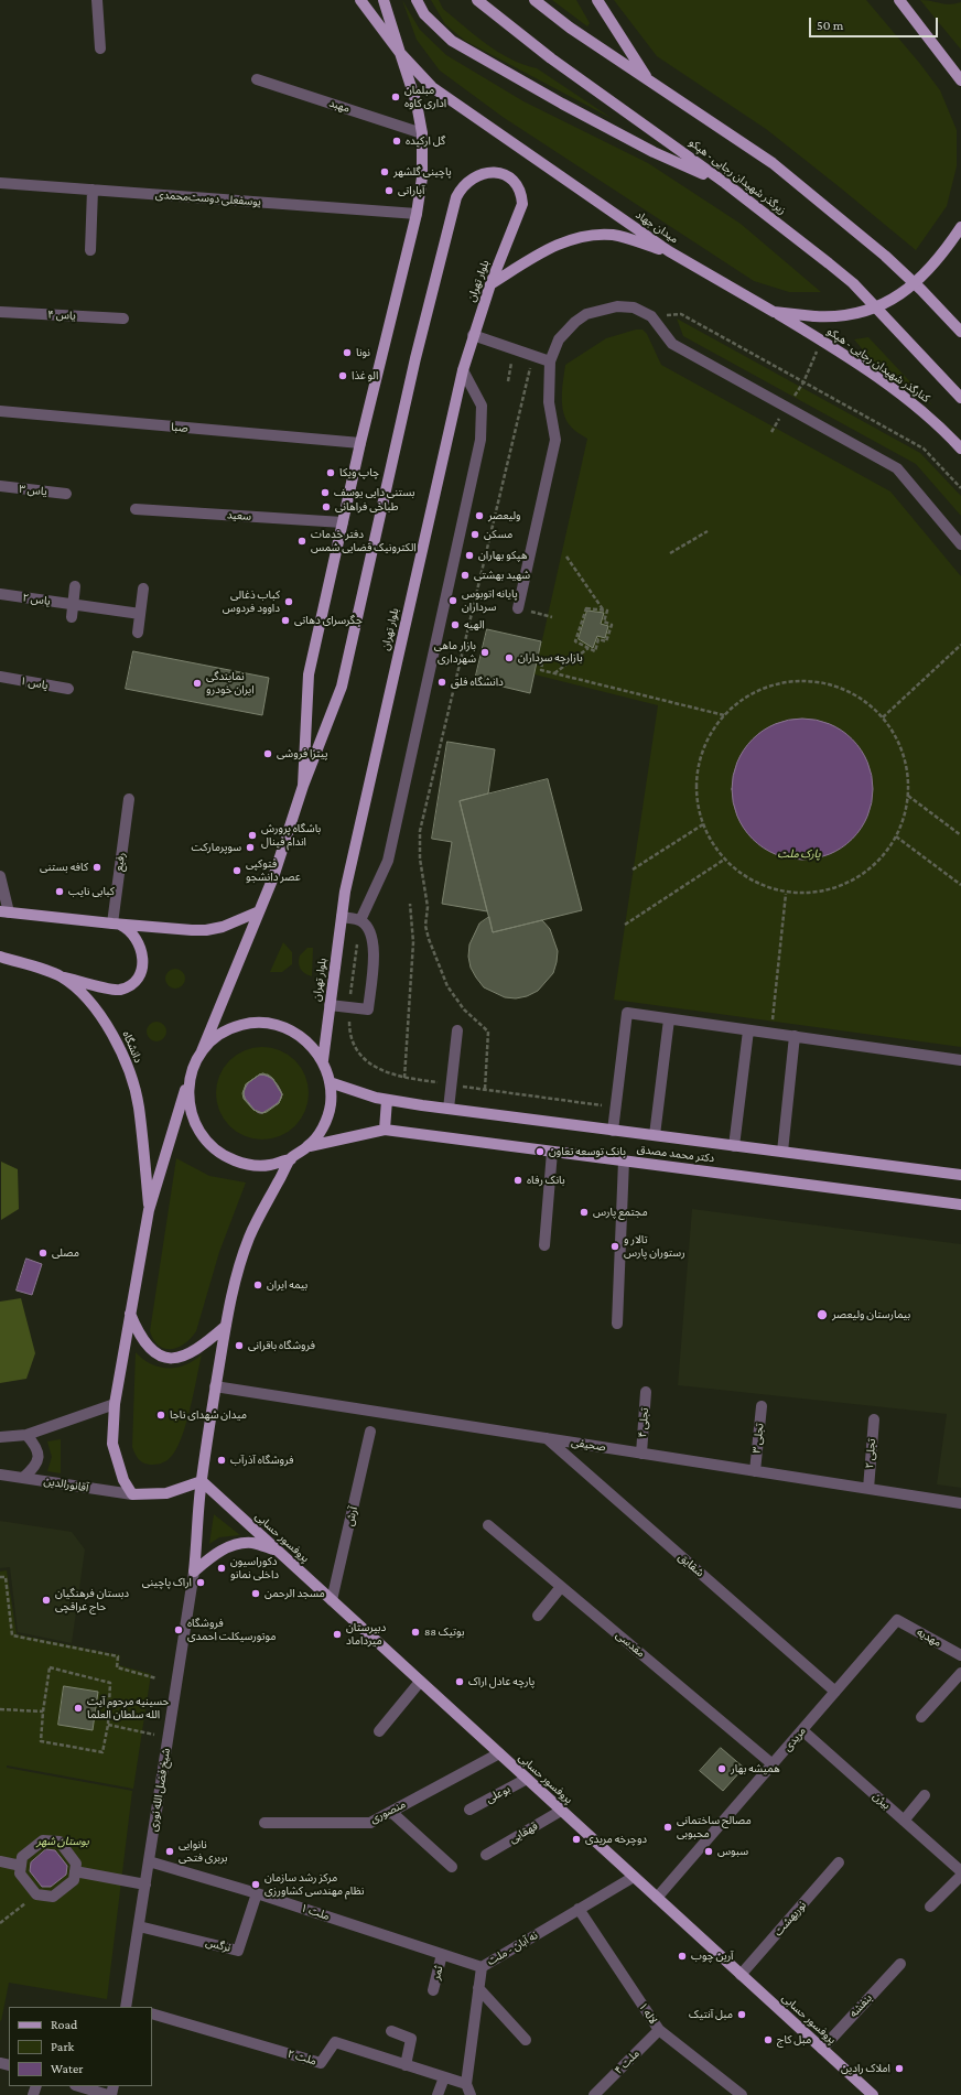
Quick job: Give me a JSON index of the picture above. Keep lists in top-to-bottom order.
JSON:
{
  "streets": {
    "main road": [
      "زیرگذر شهیدان رجایی - هپکو",
      "میدان جهاد",
      "بلوار تهران",
      "کنارگذر شهیدان رجایی - هپکو",
      "دانشگاه",
      "دکتر محمد مصدق",
      "پروفسور حسابی"
    ],
    "street": [
      "مهبد",
      "یوسفعلی دوست‌محمدی",
      "یاس ۴",
      "صبا",
      "یاس ۳",
      "سعید",
      "یاس ۲",
      "یاس ۱",
      "رفیع",
      "تجلی ۴",
      "تجلی ۳",
      "صحیفی",
      "تجلی ۲",
      "آقانورالدین",
      "آرش",
      "شقایق",
      "مهدیه",
      "مقدسی",
      "مریدی",
      "شیخ فضل الله نوری",
      "بوعلی",
      "بیژن",
      "منصوری",
      "قهقایی",
      "ملت ۱",
      "نوربهشت",
      "نرگس",
      "نه آبان - ملت",
      "ثمر",
      "بنفشه",
      "لاله ۱",
      "ملت ۲",
      "ملت ۴"
    ]
  },
  "crossings": [
    ["مهبد", "بلوار تهران"],
    ["یوسفعلی دوست‌محمدی", "بلوار تهران"],
    ["میدان جهاد", "بلوار تهران"],
    ["میدان جهاد", "کنارگذر شهیدان رجایی - هپکو"],
    ["بلوار تهران", "صبا"],
    ["بلوار تهران", "سعید"],
    ["بلوار تهران", "دکتر محمد مصدق"],
    ["تجلی ۴", "صحیفی"],
    ["تجلی ۳", "صحیفی"],
    ["صحیفی", "تجلی ۲"],
    ["صحیفی", "شقایق"],
    ["آرش", "پروفسور حسابی"],
    ["پروفسور حسابی", "مریدی"],
    ["پروفسور حسابی", "بوعلی"],
    ["پروفسور حسابی", "منصوری"],
    ["پروفسور حسابی", "قهقایی"],
    ["پروفسور حسابی", "نوربهشت"],
    ["پروفسور حسابی", "نه آبان - ملت"],
    ["پروفسور حسابی", "بنفشه"],
    ["شقایق", "مریدی"],
    ["مهدیه", "مریدی"],
    ["مقدسی", "مریدی"],
    ["مریدی", "بیژن"],
    ["شیخ فضل الله نوری", "ملت ۱"],
    ["شیخ فضل الله نوری", "نرگس"],
    ["ملت ۱", "نرگس"],
    ["ملت ۱", "نه آبان - ملت"],
    ["ملت ۱", "ثمر"],
    ["نه آبان - ملت", "لاله ۱"],
    ["نه آبان - ملت", "ملت ۲"],
    ["لاله ۱", "ملت ۴"]
  ],
  "parks": ["پارک ملت", "بوستان شهر"],
  "places": [
    "مبلمان اداری کاوه",
    "گل ارکیده",
    "پاچینی گلشهر",
    "آپاراتی",
    "نونا",
    "الو غذا",
    "چاپ ویکا",
    "بستنی دایی یوسف",
    "طباخی فراهانی",
    "ولیعصر",
    "مسکن",
    "دفتر خدمات الکترونیک قضایی شمس",
    "هپکو بهاران",
    "شهید بهشتی",
    "پایانه اتوبوس سرداران",
    "کباب ذغالی داوود فردوس",
    "جگرسرای دهاتی",
    "الهیه",
    "بازار ماهی شهرداری",
    "بازارچه سرداران",
    "دانشگاه فلق",
    "نمایندگی ایران خودرو",
    "پیتزا فروشی",
    "باشگاه پرورش اندام فینال",
    "سوپرمارکت",
    "کافه بستنی",
    "فتوکپی عصر دانشجو",
    "کبابی نایب",
    "بانک توسعه تعاون",
    "بانک رفاه",
    "مجتمع پارس",
    "تالار و رستوران پارس",
    "مصلی",
    "بیمه ایران",
    "بیمارستان ولیعصر",
    "فروشگاه باقرانی",
    "میدان شهدای ناجا",
    "فروشگاه آذرآب",
    "دکوراسیون داخلی نمانو",
    "اراک پاچینی",
    "مسجد الرحمن",
    "دبستان فرهنگیان حاج عراقچی",
    "فروشگاه موتورسیکلت احمدی",
    "بوتیک 88",
    "دبیرستان میرداماد",
    "پارچه عادل اراک",
    "حسینیه مرحوم آیت الله سلطان العلما",
    "همیشه بهار",
    "مصالح ساختمانی محبوبی",
    "دوچرخه مریدی",
    "نانوایی بربری فتحی",
    "سبوس",
    "مرکز رشد سازمان نظام مهندسی کشاورزی",
    "آرین چوب",
    "مبل آنتیک",
    "مبل کاج",
    "املاک رادین"
  ],
  "legend": ["Road", "Park", "Water"],
  "scale_bar": "50 m"
}
